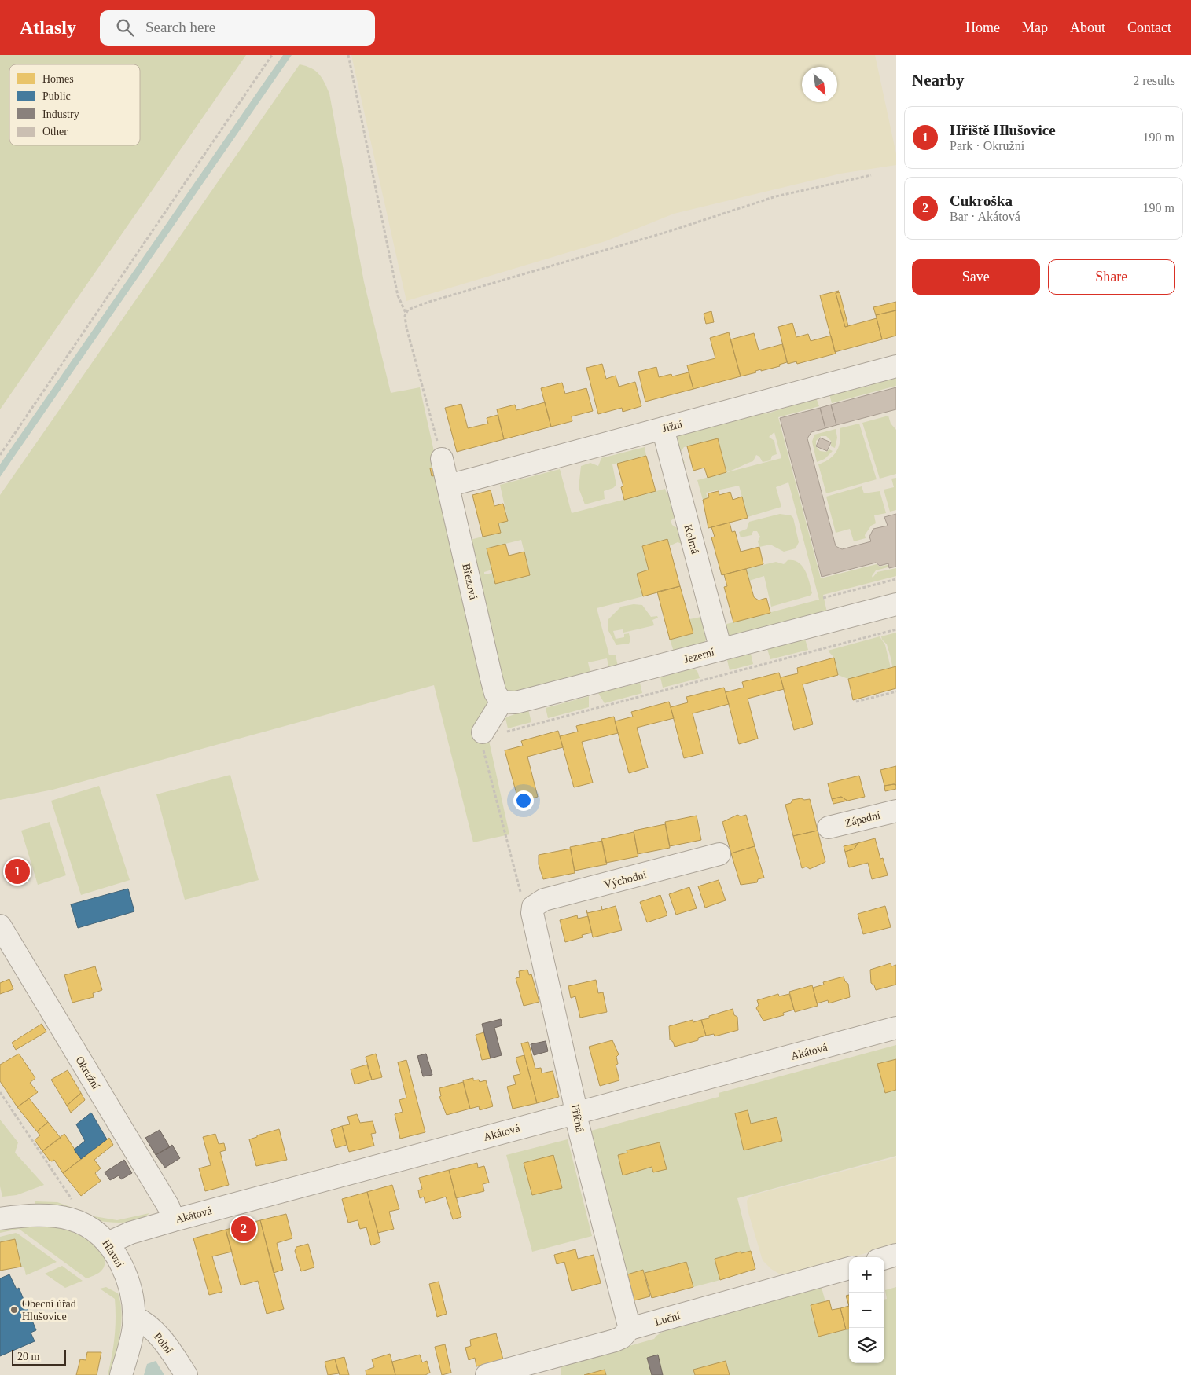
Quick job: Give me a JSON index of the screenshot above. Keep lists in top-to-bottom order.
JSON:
{
  "streets": {
    "street": [
      "Jižní",
      "Kolmá",
      "Březová",
      "Jezerní",
      "Západní",
      "Východní",
      "Akátová",
      "Okružní",
      "Příčná",
      "Hlavní",
      "Luční",
      "Polní"
    ]
  },
  "crossings": [
    ["Jižní", "Kolmá"],
    ["Jižní", "Březová"],
    ["Kolmá", "Jezerní"],
    ["Březová", "Jezerní"],
    ["Východní", "Příčná"],
    ["Akátová", "Okružní"],
    ["Akátová", "Příčná"],
    ["Akátová", "Hlavní"],
    ["Příčná", "Luční"],
    ["Hlavní", "Polní"]
  ],
  "places": ["Obecní úřad Hlušovice"],
  "legend": [
    "Homes",
    "Public",
    "Industry",
    "Other"
  ],
  "scale_bar": "20 m",
  "north": "bottom right",
  "page": {
    "header": "Atlasly",
    "search": "Search here",
    "nav": [
      "Home",
      "Map",
      "About",
      "Contact"
    ],
    "heading": ["Nearby", "2 results"],
    "list": [
      {
        "mark": "1",
        "name": "Hřiště Hlušovice",
        "note": "Park · Okružní",
        "value": "190 m"
      },
      {
        "mark": "2",
        "name": "Cukroška",
        "note": "Bar · Akátová",
        "value": "190 m"
      }
    ],
    "buttons": ["Save", "Share"],
    "pins": ["1", "2"],
    "map_buttons": ["+", "−"],
    "scale": "20 m"
  }
}
